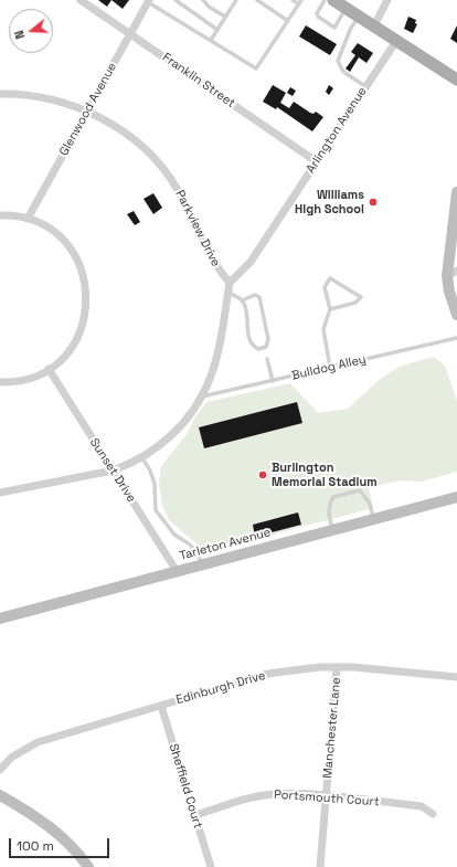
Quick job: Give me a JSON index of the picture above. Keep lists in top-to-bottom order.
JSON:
{
  "streets": {
    "street": [
      "Franklin Street",
      "Glenwood Avenue",
      "Arlington Avenue",
      "Parkview Drive",
      "Sunset Drive",
      "Tarleton Avenue",
      "Edinburgh Drive",
      "Manchester Lane",
      "Sheffield Court",
      "Portsmouth Court"
    ],
    "lane": ["Bulldog Alley"]
  },
  "crossings": [
    ["Franklin Street", "Glenwood Avenue"],
    ["Franklin Street", "Arlington Avenue"],
    ["Glenwood Avenue", "Parkview Drive"],
    ["Arlington Avenue", "Parkview Drive"],
    ["Sunset Drive", "Tarleton Avenue"],
    ["Edinburgh Drive", "Manchester Lane"],
    ["Edinburgh Drive", "Sheffield Court"],
    ["Manchester Lane", "Portsmouth Court"],
    ["Sheffield Court", "Portsmouth Court"]
  ],
  "places": ["Williams High School", "Burlington Memorial Stadium"],
  "scale_bar": "100 m",
  "north": "left"
}
